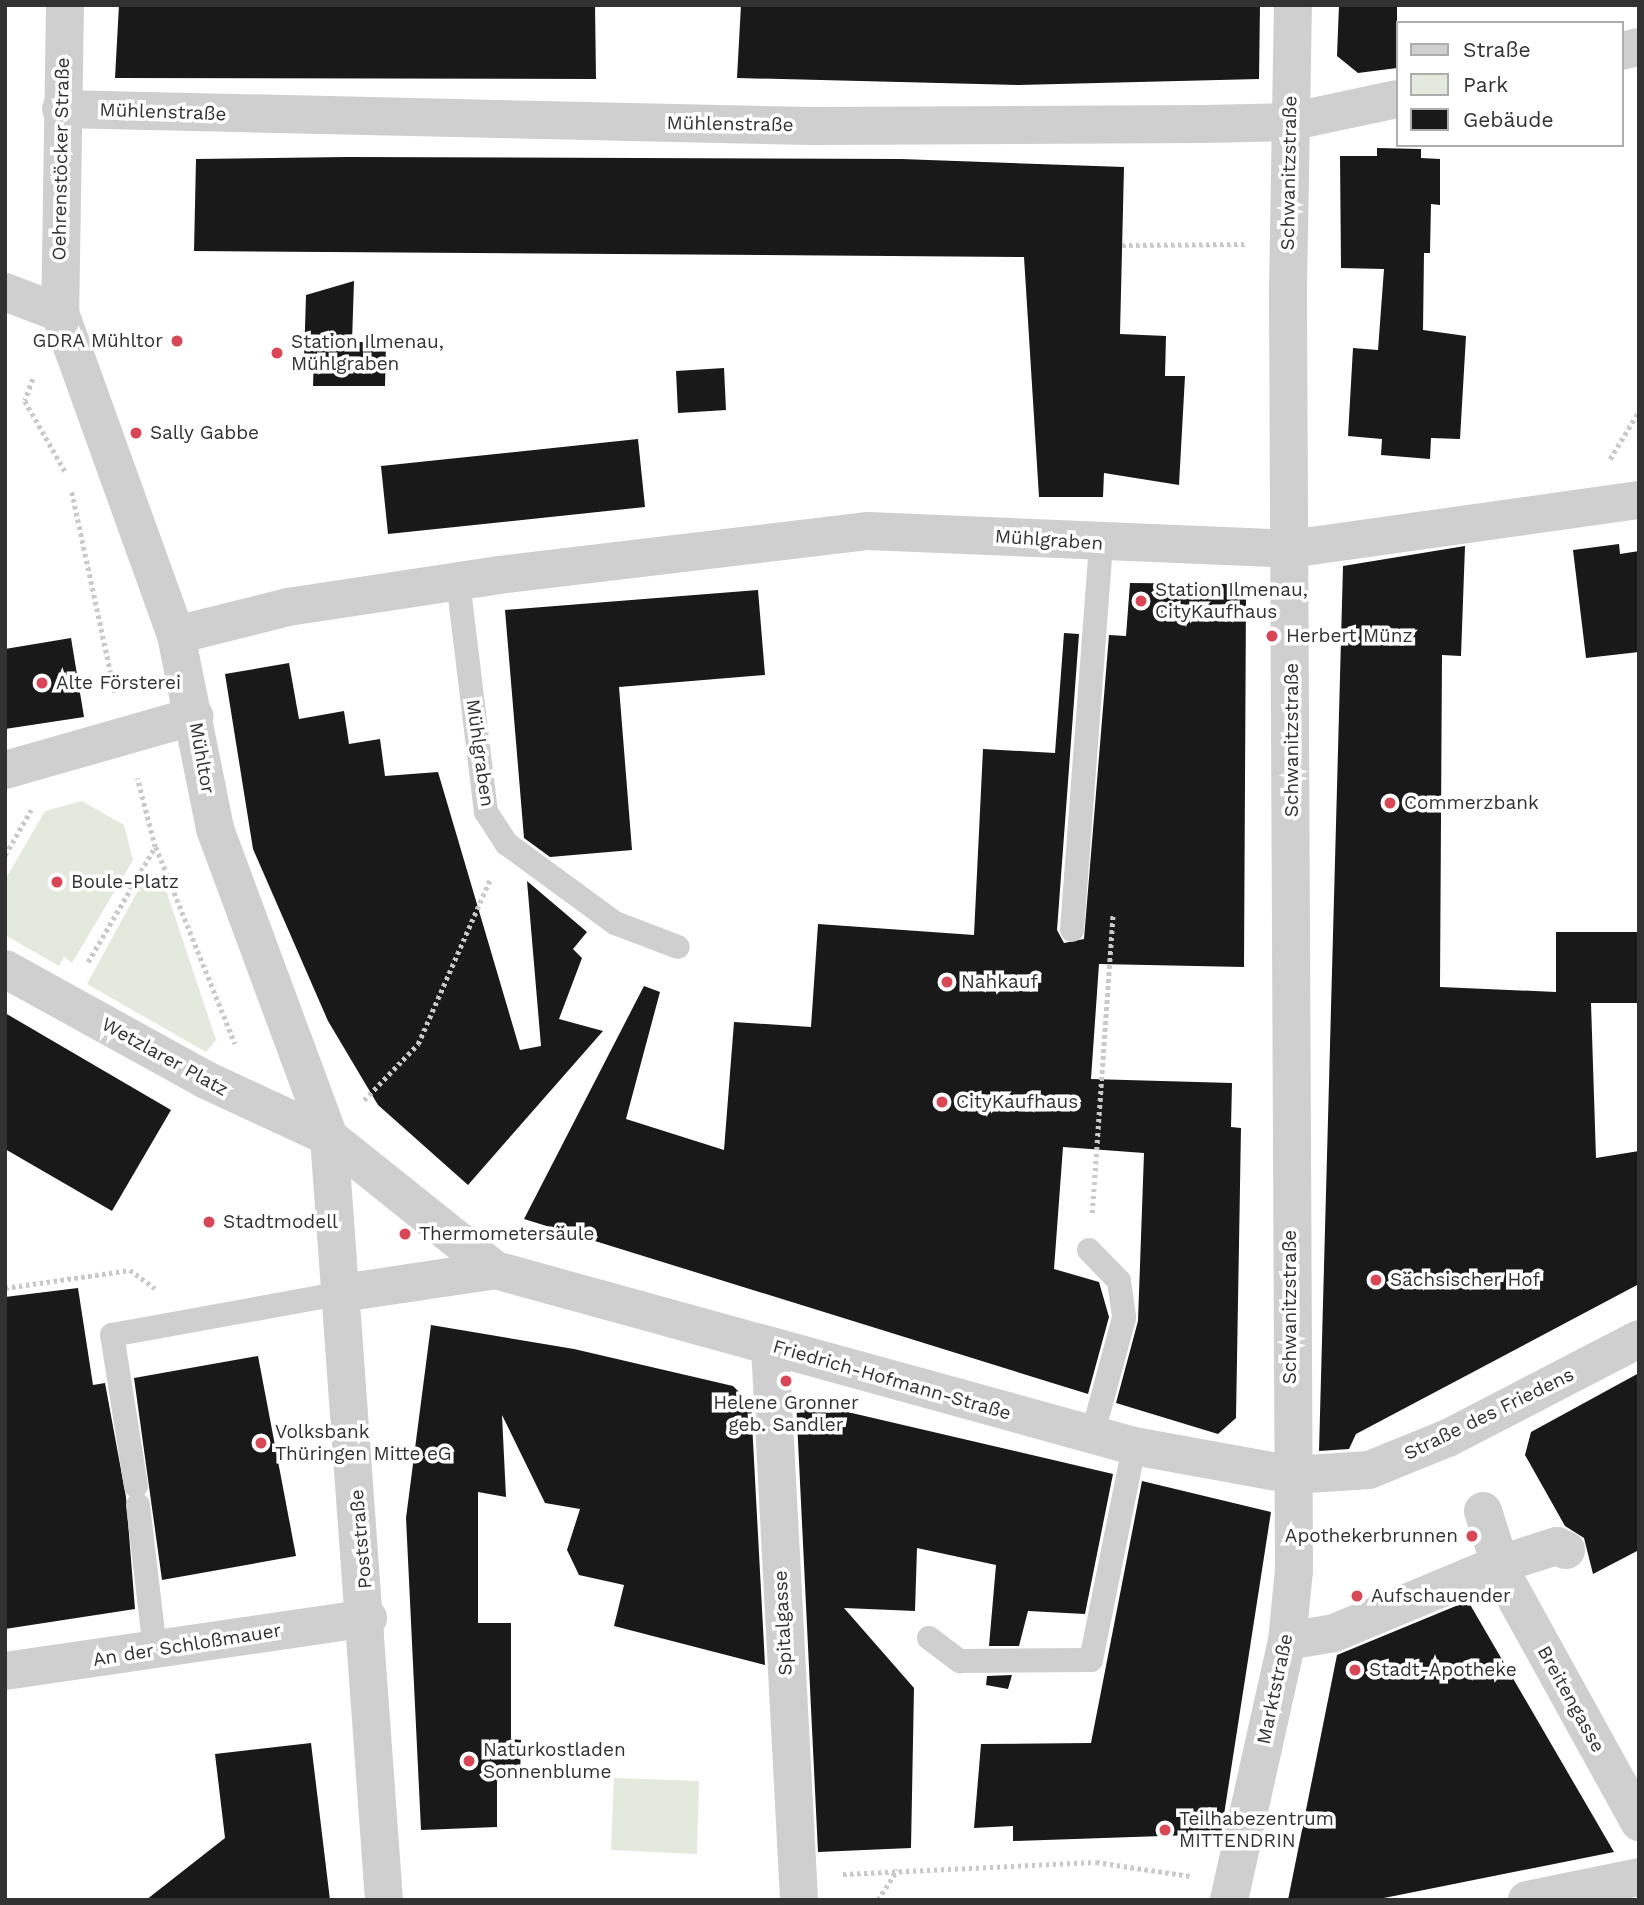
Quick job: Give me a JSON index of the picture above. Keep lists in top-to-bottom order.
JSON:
{
  "streets": {
    "street": [
      "Mühlenstraße",
      "Oehrenstöcker Straße",
      "Schwanitzstraße",
      "Mühlgraben",
      "Mühltor",
      "Wetzlarer Platz",
      "Friedrich-Hofmann-Straße",
      "Straße des Friedens",
      "Poststraße",
      "Spitalgasse",
      "An der Schloßmauer",
      "Marktstraße",
      "Breitengasse"
    ]
  },
  "crossings": [
    ["Mühlenstraße", "Oehrenstöcker Straße"],
    ["Mühlenstraße", "Schwanitzstraße"],
    ["Oehrenstöcker Straße", "Mühltor"],
    ["Schwanitzstraße", "Mühlgraben"],
    ["Schwanitzstraße", "Friedrich-Hofmann-Straße"],
    ["Schwanitzstraße", "Straße des Friedens"],
    ["Schwanitzstraße", "Marktstraße"],
    ["Mühlgraben", "Mühltor"],
    ["Mühltor", "Wetzlarer Platz"],
    ["Mühltor", "Friedrich-Hofmann-Straße"],
    ["Mühltor", "Poststraße"],
    ["Wetzlarer Platz", "Friedrich-Hofmann-Straße"],
    ["Wetzlarer Platz", "Poststraße"],
    ["Friedrich-Hofmann-Straße", "Straße des Friedens"],
    ["Friedrich-Hofmann-Straße", "Poststraße"],
    ["Friedrich-Hofmann-Straße", "Spitalgasse"],
    ["Friedrich-Hofmann-Straße", "Marktstraße"],
    ["Straße des Friedens", "Marktstraße"],
    ["Poststraße", "An der Schloßmauer"]
  ],
  "places": [
    "GDRA Mühltor",
    "Station Ilmenau, Mühlgraben",
    "Sally Gabbe",
    "Station Ilmenau, CityKaufhaus",
    "Herbert Münz",
    "Alte Försterei",
    "Commerzbank",
    "Boule-Platz",
    "Nahkauf",
    "CityKaufhaus",
    "Stadtmodell",
    "Thermometersäule",
    "Sächsischer Hof",
    "Helene Gronner geb. Sandler",
    "Volksbank Thüringen Mitte eG",
    "Apothekerbrunnen",
    "Aufschauender",
    "Stadt-Apotheke",
    "Naturkostladen Sonnenblume",
    "Teilhabezentrum MITTENDRIN"
  ],
  "legend": ["Straße", "Park", "Gebäude"]
}
